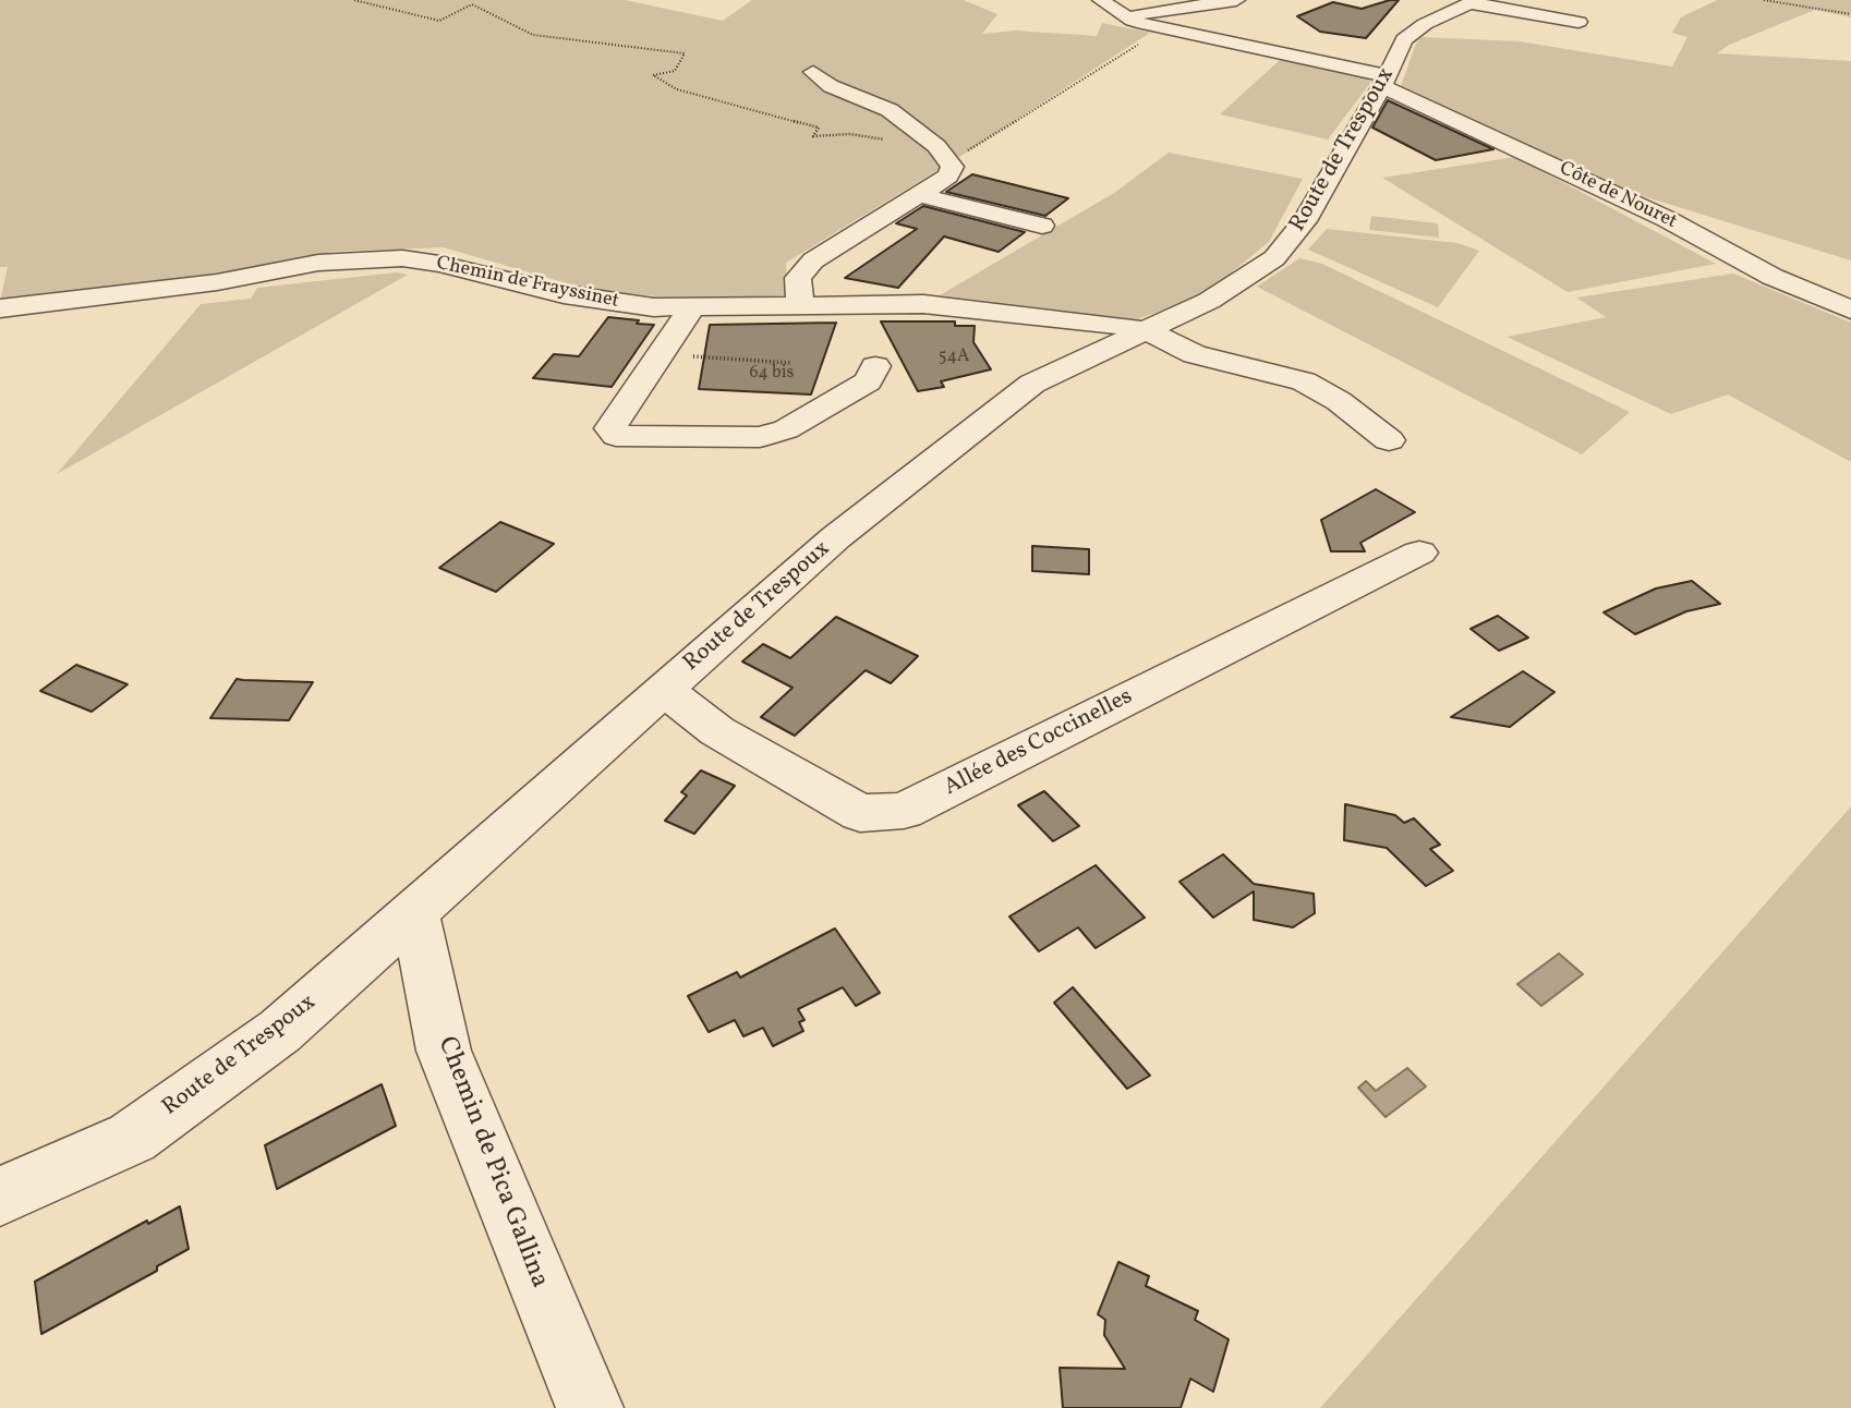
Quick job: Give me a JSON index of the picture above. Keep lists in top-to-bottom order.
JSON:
{
  "streets": {
    "street": [
      "Route de Trespoux",
      "Côte de Nouret",
      "Chemin de Frayssinet",
      "Allée des Coccinelles",
      "Chemin de Pica Gallina"
    ]
  },
  "crossings": [
    ["Route de Trespoux", "Côte de Nouret"],
    ["Route de Trespoux", "Chemin de Frayssinet"],
    ["Route de Trespoux", "Allée des Coccinelles"],
    ["Route de Trespoux", "Chemin de Pica Gallina"]
  ],
  "house_numbers": ["54A", "64 bis"]
}
